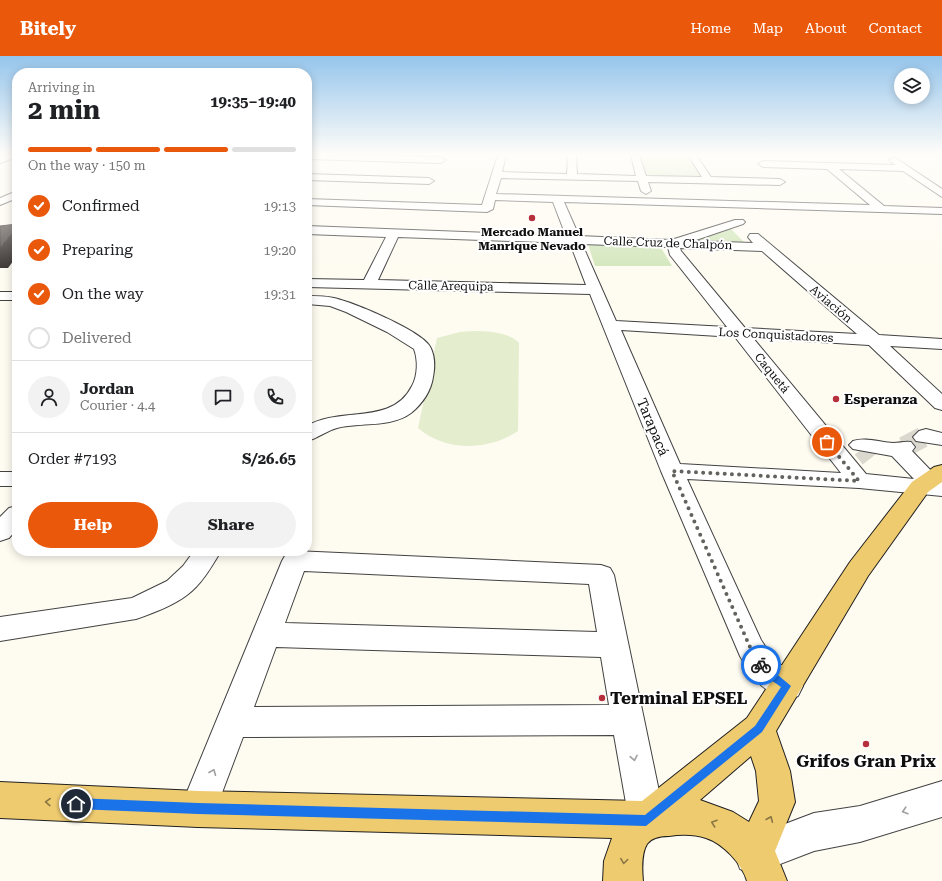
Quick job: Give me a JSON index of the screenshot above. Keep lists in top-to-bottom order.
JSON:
{
  "streets": {
    "street": [
      "Calle Cruz de Chalpón",
      "Calle Arequipa",
      "Aviación",
      "Los Conquistadores",
      "Caquetá",
      "Tarapacá"
    ]
  },
  "crossings": [
    ["Calle Cruz de Chalpón", "Aviación"],
    ["Calle Cruz de Chalpón", "Caquetá"],
    ["Calle Cruz de Chalpón", "Tarapacá"],
    ["Calle Arequipa", "Tarapacá"],
    ["Aviación", "Los Conquistadores"],
    ["Los Conquistadores", "Caquetá"],
    ["Los Conquistadores", "Tarapacá"]
  ],
  "places": [
    "Mercado Manuel Manrique Nevado",
    "Esperanza",
    "Terminal EPSEL",
    "Grifos Gran Prix"
  ],
  "page": {
    "header": "Bitely",
    "nav": [
      "Home",
      "Map",
      "About",
      "Contact"
    ],
    "heading": ["2 min", "Arriving in", "19:35–19:40"],
    "panel": [
      "Jordan",
      "Courier · 4.4",
      "Order #7193",
      "S/26.65"
    ],
    "bar": "On the way · 150 m",
    "list": [
      ["Confirmed", "19:13"],
      ["Preparing", "19:20"],
      ["On the way", "19:31"],
      "Delivered"
    ],
    "buttons": ["Help", "Share"]
  }
}
